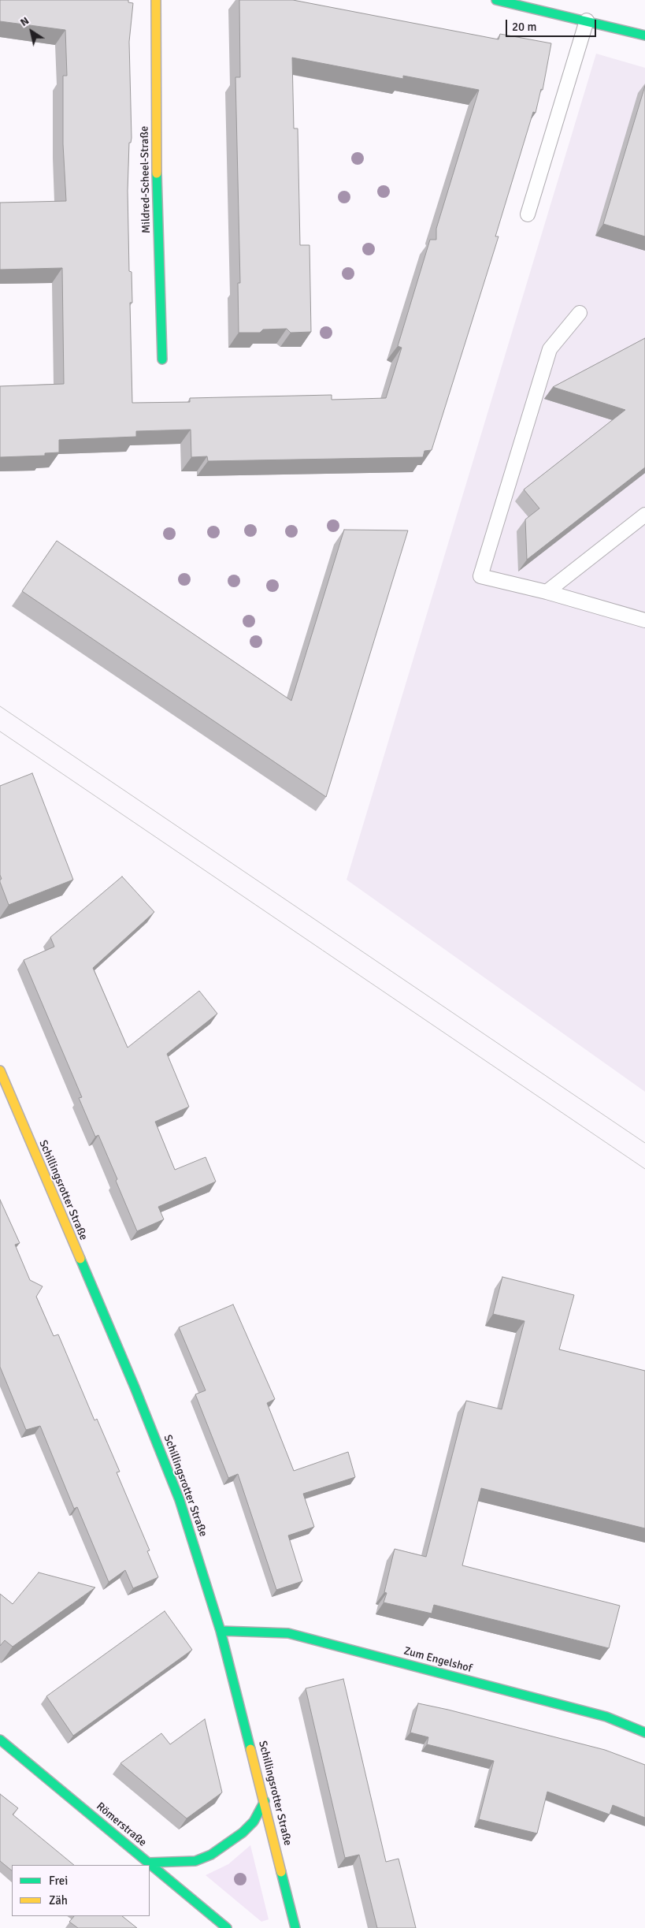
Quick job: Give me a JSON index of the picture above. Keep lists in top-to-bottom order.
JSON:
{
  "streets": {
    "street": [
      "Mildred-Scheel-Straße",
      "Schillingsrotter Straße",
      "Zum Engelshof",
      "Römerstraße"
    ]
  },
  "crossings": [
    ["Schillingsrotter Straße", "Zum Engelshof"]
  ],
  "legend": ["Frei", "Zäh"],
  "scale_bar": "20 m",
  "north": "top left"
}
